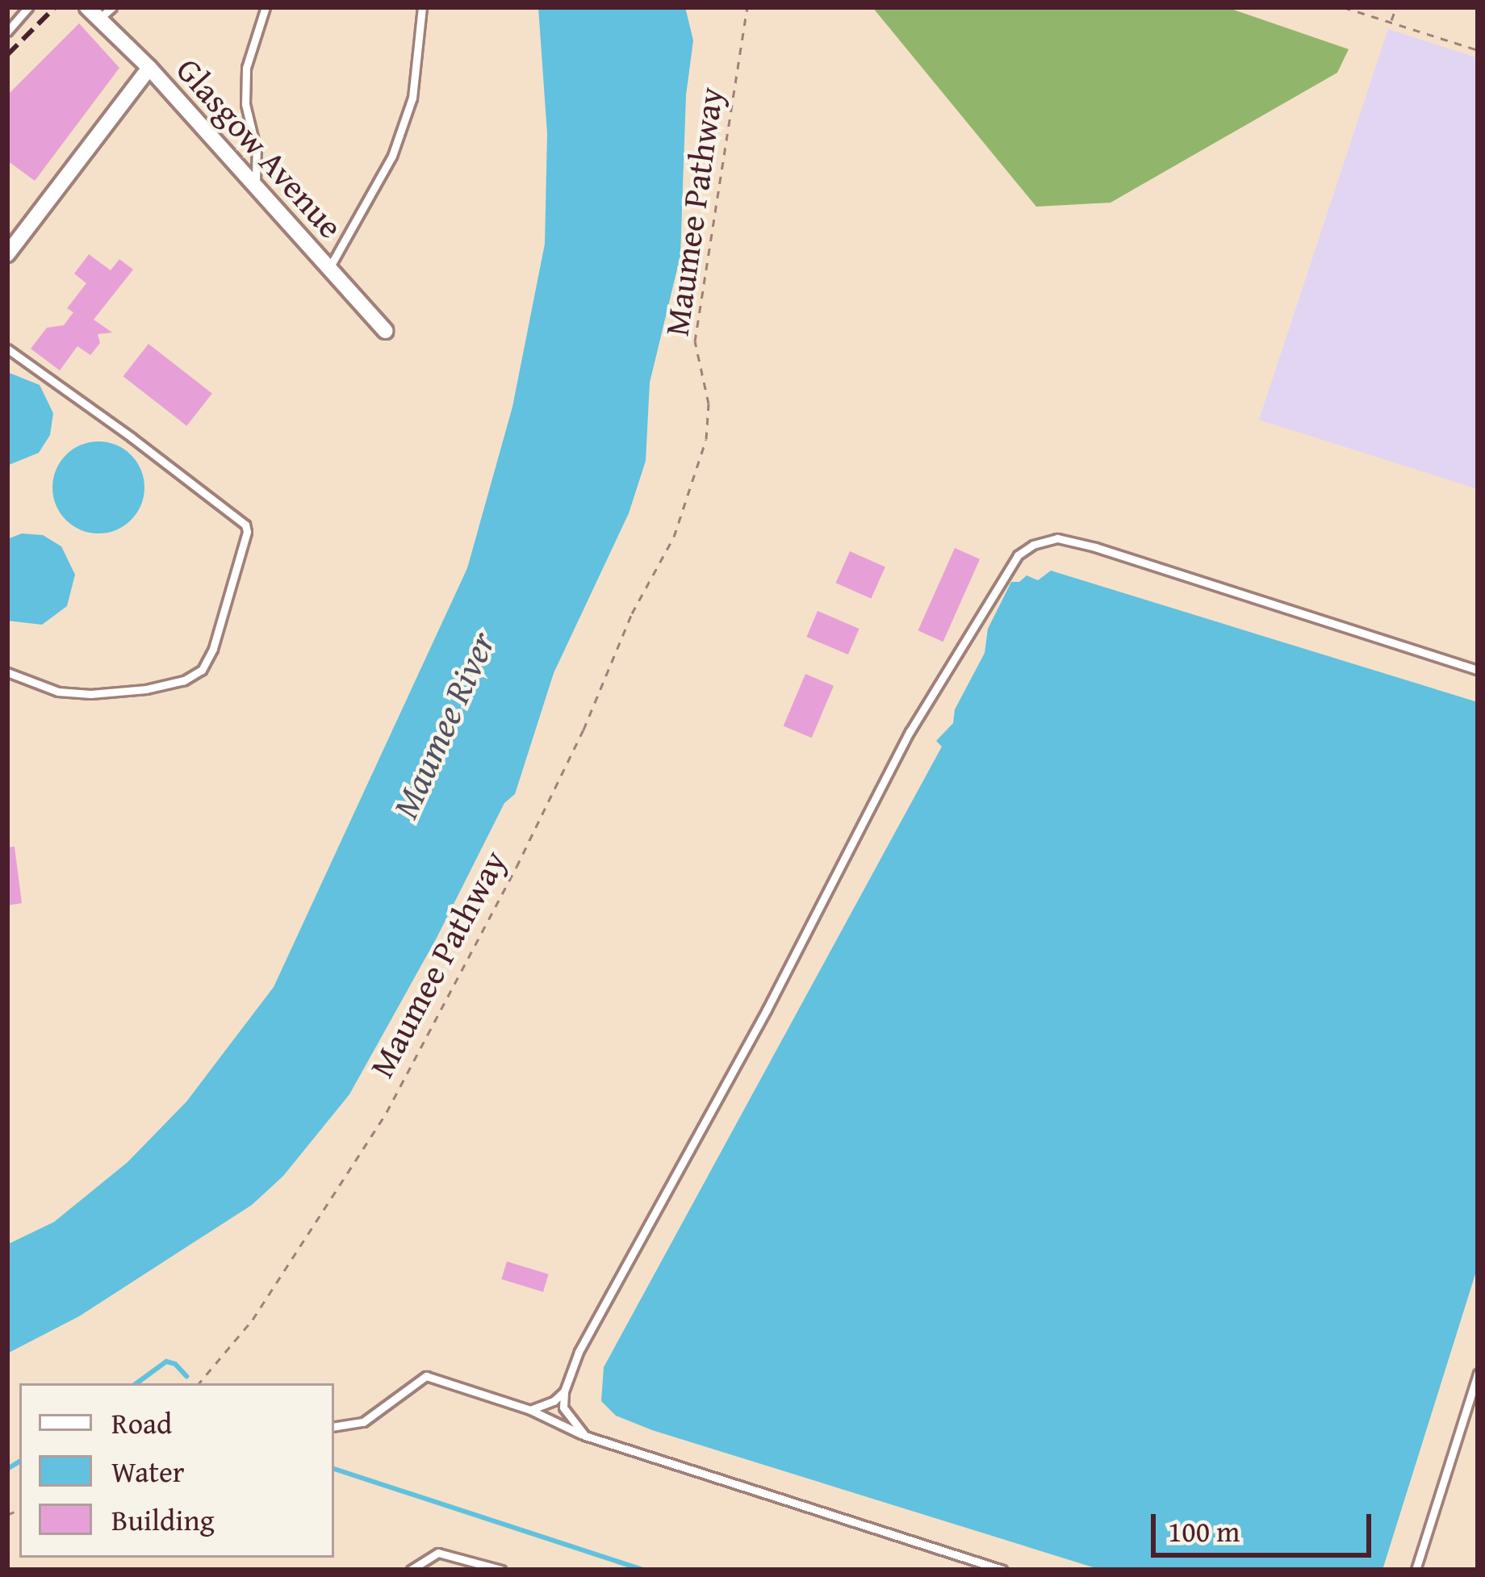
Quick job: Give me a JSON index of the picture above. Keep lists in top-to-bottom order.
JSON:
{
  "streets": {
    "street": ["Glasgow Avenue"],
    "path": ["Maumee Pathway"]
  },
  "water": ["Maumee River"],
  "legend": ["Road", "Water", "Building"],
  "scale_bar": "100 m"
}
